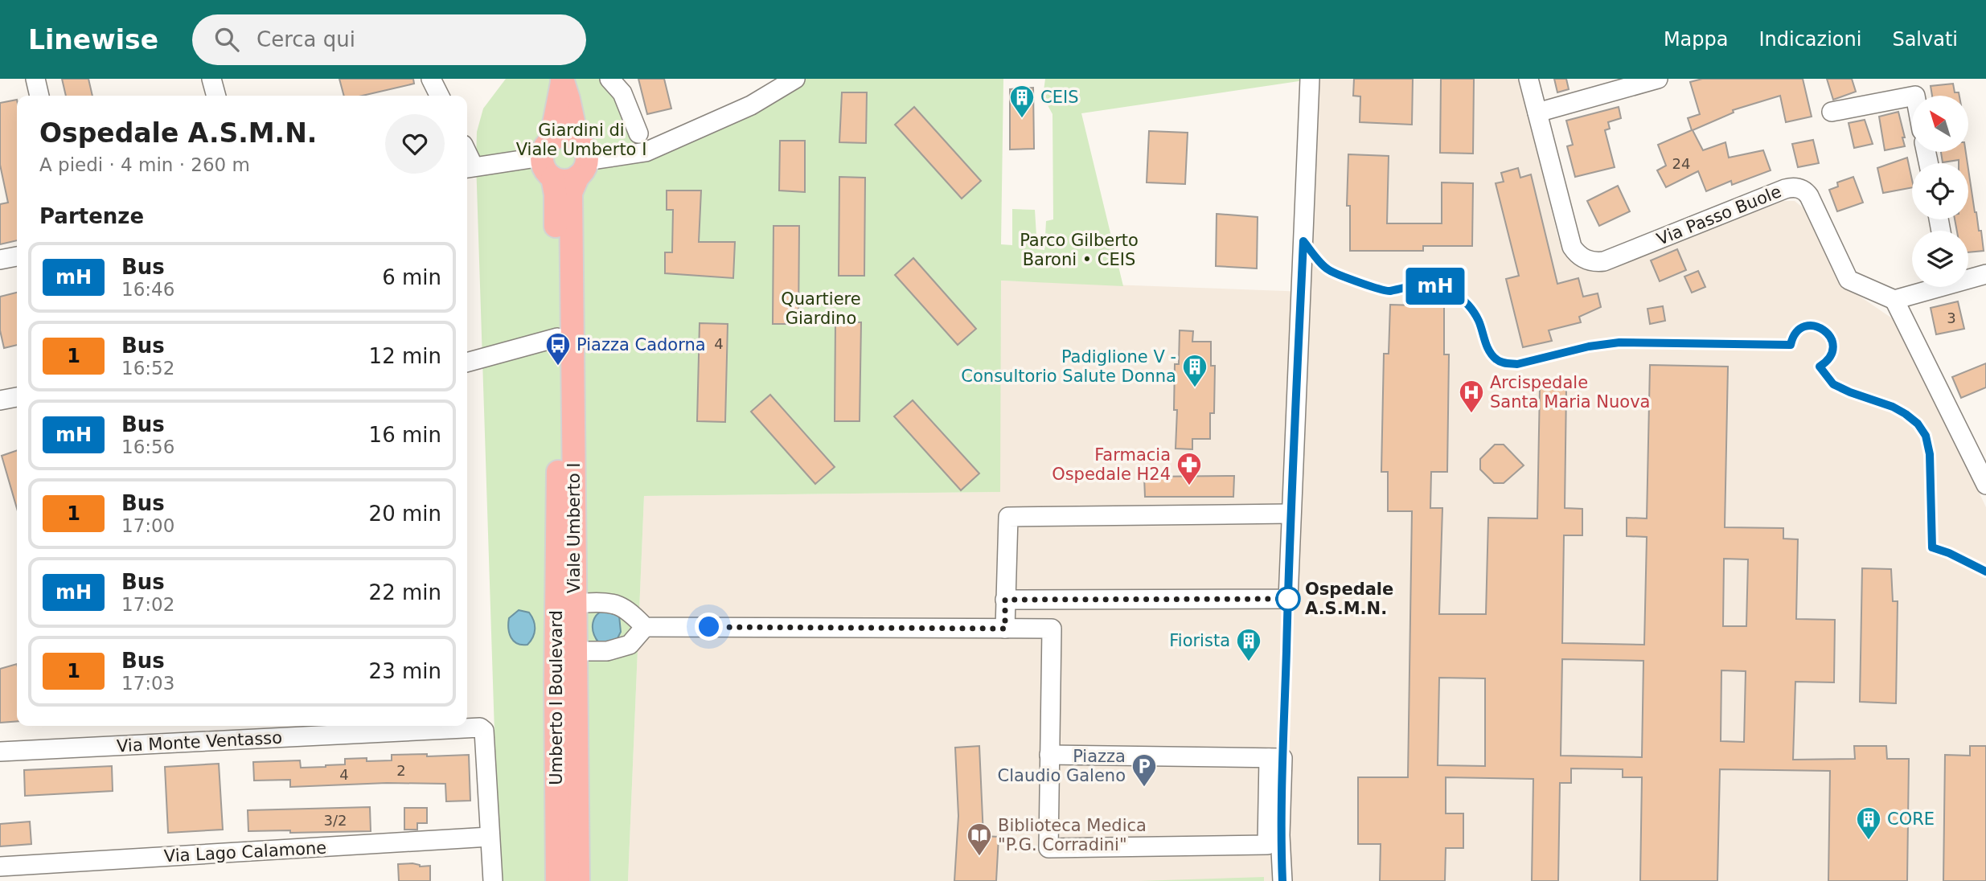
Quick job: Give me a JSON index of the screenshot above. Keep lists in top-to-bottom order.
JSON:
{
  "streets": {
    "main road": ["Viale Umberto I", "Umberto I Boulevard"],
    "street": ["Via Passo Buole", "Via Monte Ventasso", "Via Lago Calamone"]
  },
  "crossings": [
    ["Viale Umberto I", "Umberto I Boulevard"],
    ["Via Monte Ventasso", "Via Lago Calamone"]
  ],
  "parks": ["Giardini di Viale Umberto I", "Parco Gilberto Baroni • CEIS", "Quartiere Giardino"],
  "places": {
    "building": [
      "CEIS",
      "Padiglione V - Consultorio Salute Donna",
      "Fiorista",
      "CORE"
    ],
    "bus stop": ["Piazza Cadorna"],
    "hospital": ["Arcispedale Santa Maria Nuova"],
    "pharmacy": ["Farmacia Ospedale H24"],
    "other": ["Ospedale A.S.M.N."],
    "parking": ["Piazza Claudio Galeno"],
    "library": ["Biblioteca Medica \"P.G. Corradini\""]
  },
  "lines": ["bus line mH"],
  "house_numbers": [
    "24",
    "3",
    "4",
    "2",
    "4",
    "3/2"
  ],
  "north": "top left",
  "page": {
    "header": "Linewise",
    "search": "Cerca qui",
    "nav": ["Mappa", "Indicazioni", "Salvati"],
    "on_map": "mH",
    "heading": [
      ["Ospedale A.S.M.N.", "A piedi · 4 min · 260 m"],
      "Partenze"
    ],
    "list": [
      {
        "mark": "mH",
        "name": "Bus",
        "note": "16:46",
        "value": "6 min"
      },
      {
        "mark": "1",
        "name": "Bus",
        "note": "16:52",
        "value": "12 min"
      },
      {
        "mark": "mH",
        "name": "Bus",
        "note": "16:56",
        "value": "16 min"
      },
      {
        "mark": "1",
        "name": "Bus",
        "note": "17:00",
        "value": "20 min"
      },
      {
        "mark": "mH",
        "name": "Bus",
        "note": "17:02",
        "value": "22 min"
      },
      {
        "mark": "1",
        "name": "Bus",
        "note": "17:03",
        "value": "23 min"
      }
    ]
  }
}
